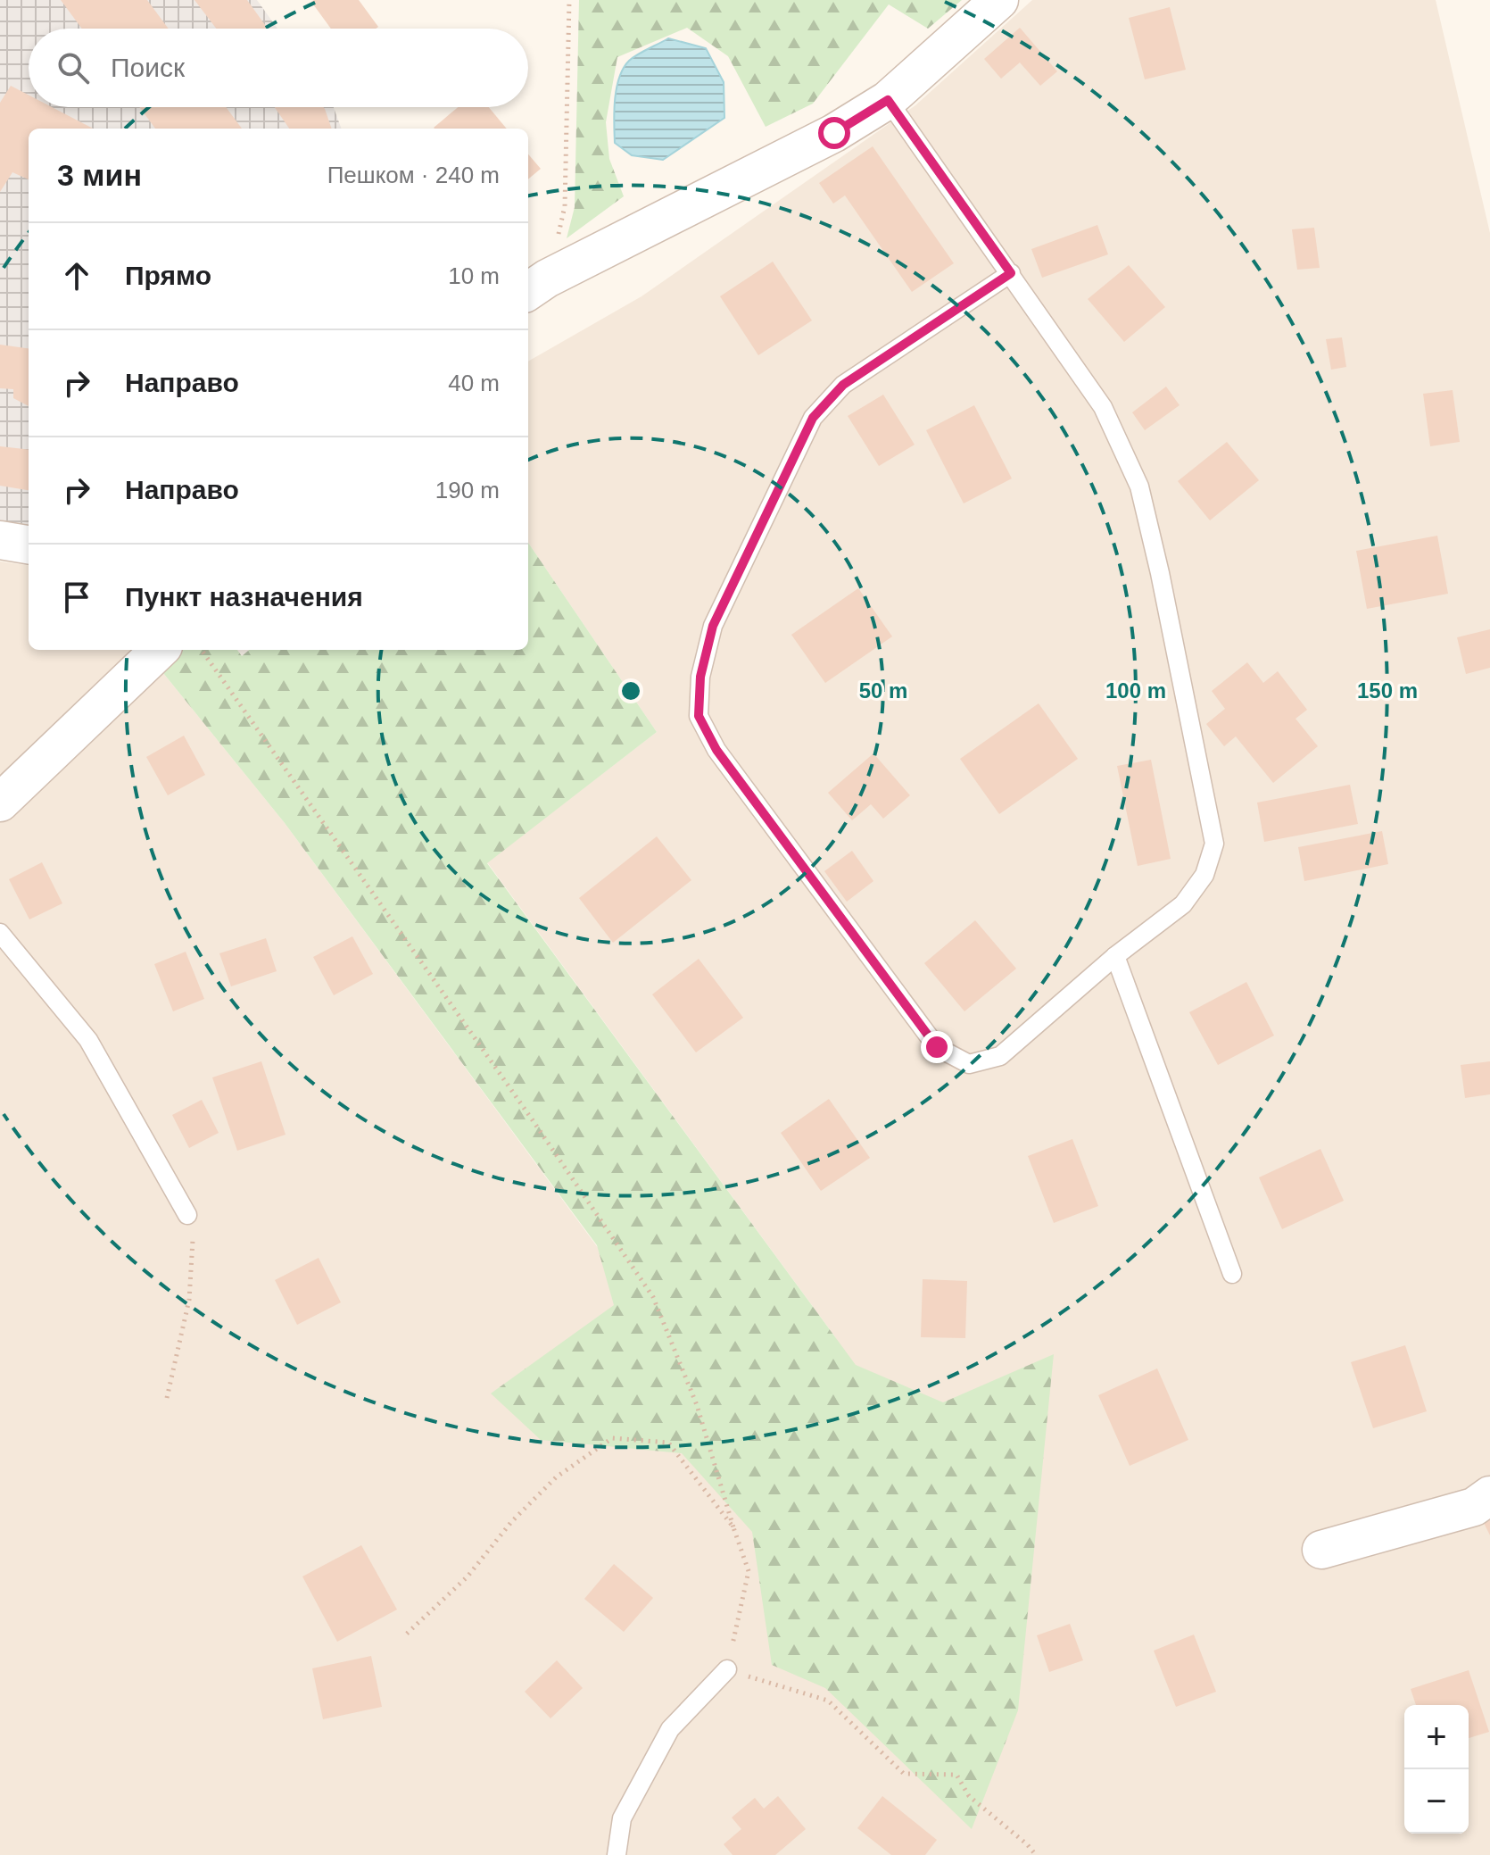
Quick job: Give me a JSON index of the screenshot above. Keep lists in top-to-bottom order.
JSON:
{
  "page": {
    "search": "Поиск",
    "heading": ["3 мин", "Пешком · 240 m"],
    "list": [
      ["Прямо", "10 m"],
      ["Направо", "40 m"],
      ["Направо", "190 m"],
      "Пункт назначения"
    ],
    "map_buttons": ["+", "−"]
  },
  "rings": ["50 m", "100 m", "150 m"]
}
